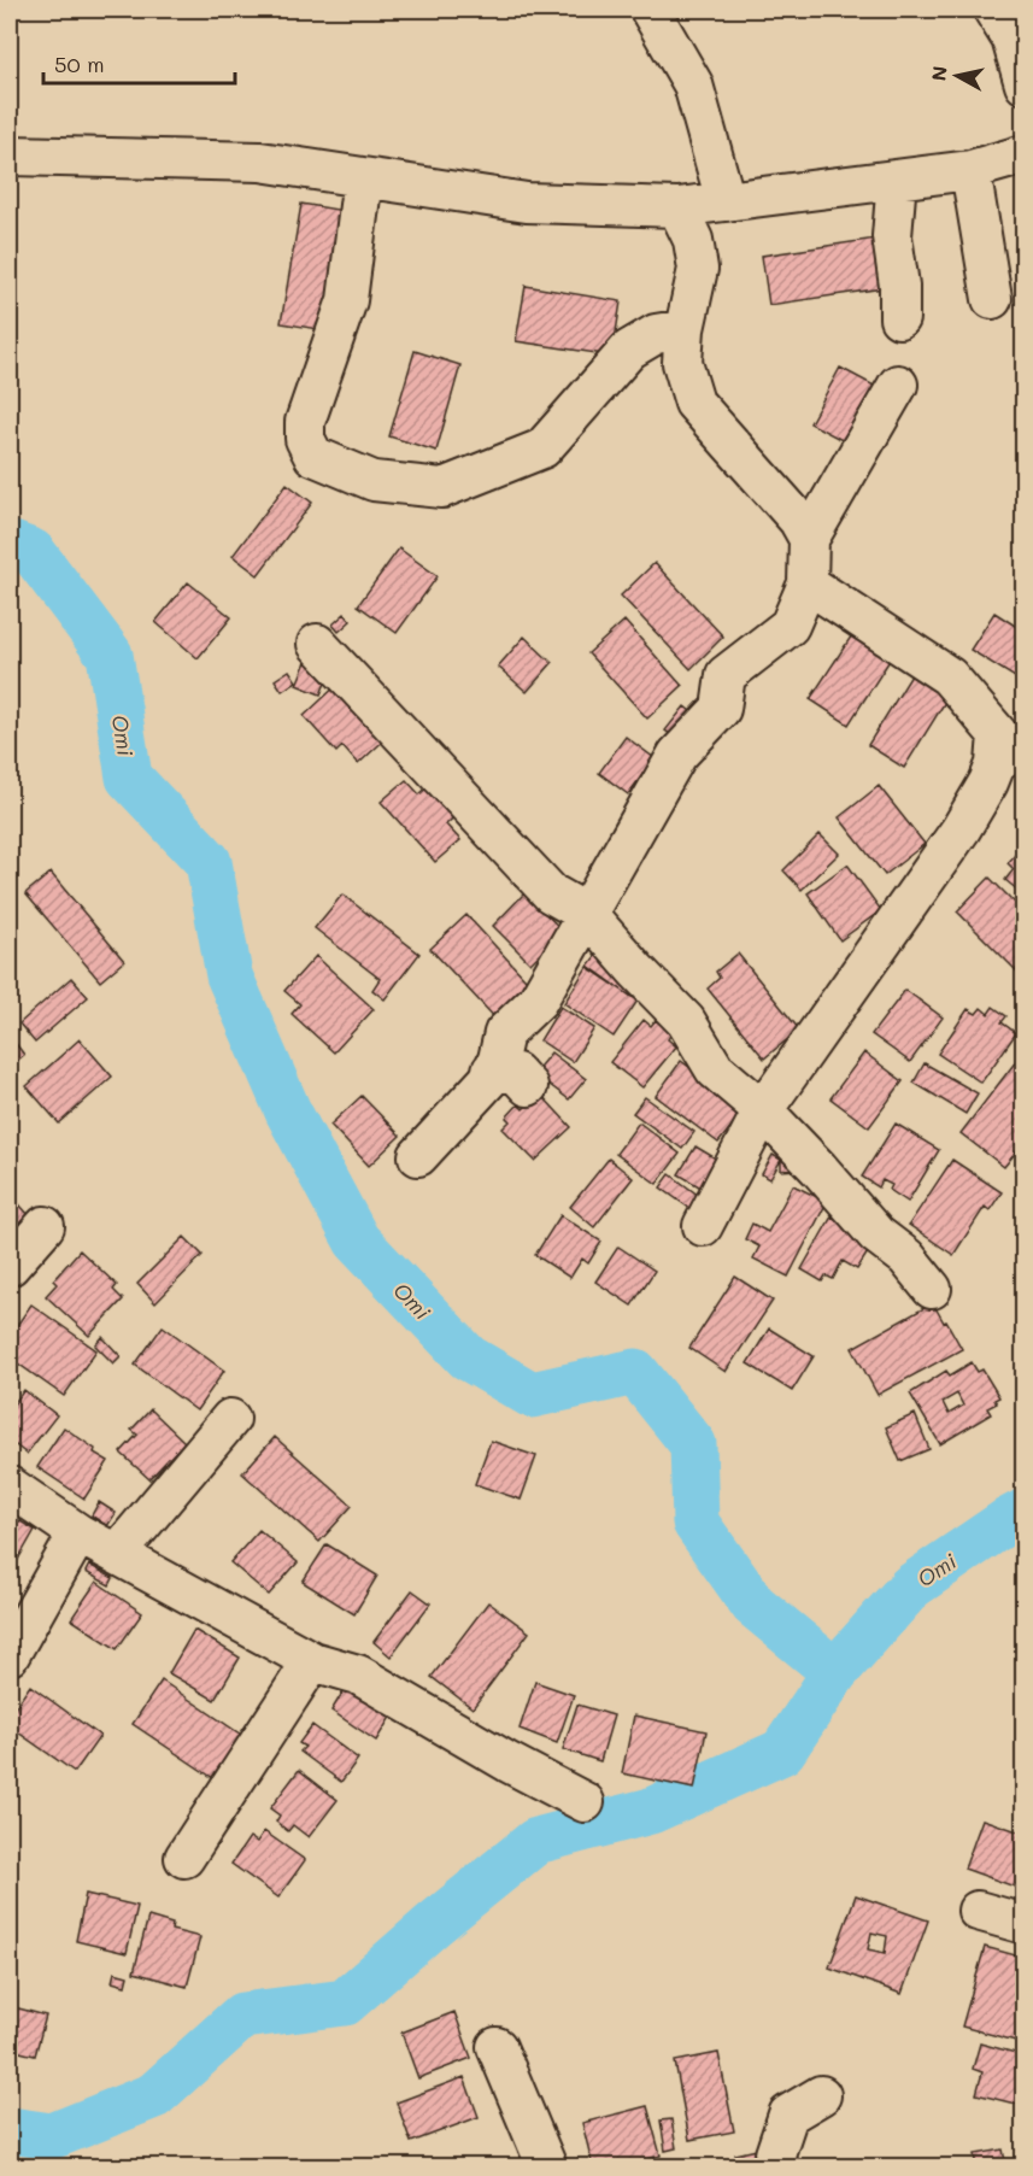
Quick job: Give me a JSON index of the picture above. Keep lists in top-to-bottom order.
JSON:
{
  "water": ["Omi"],
  "scale_bar": "50 m",
  "north": "left"
}
